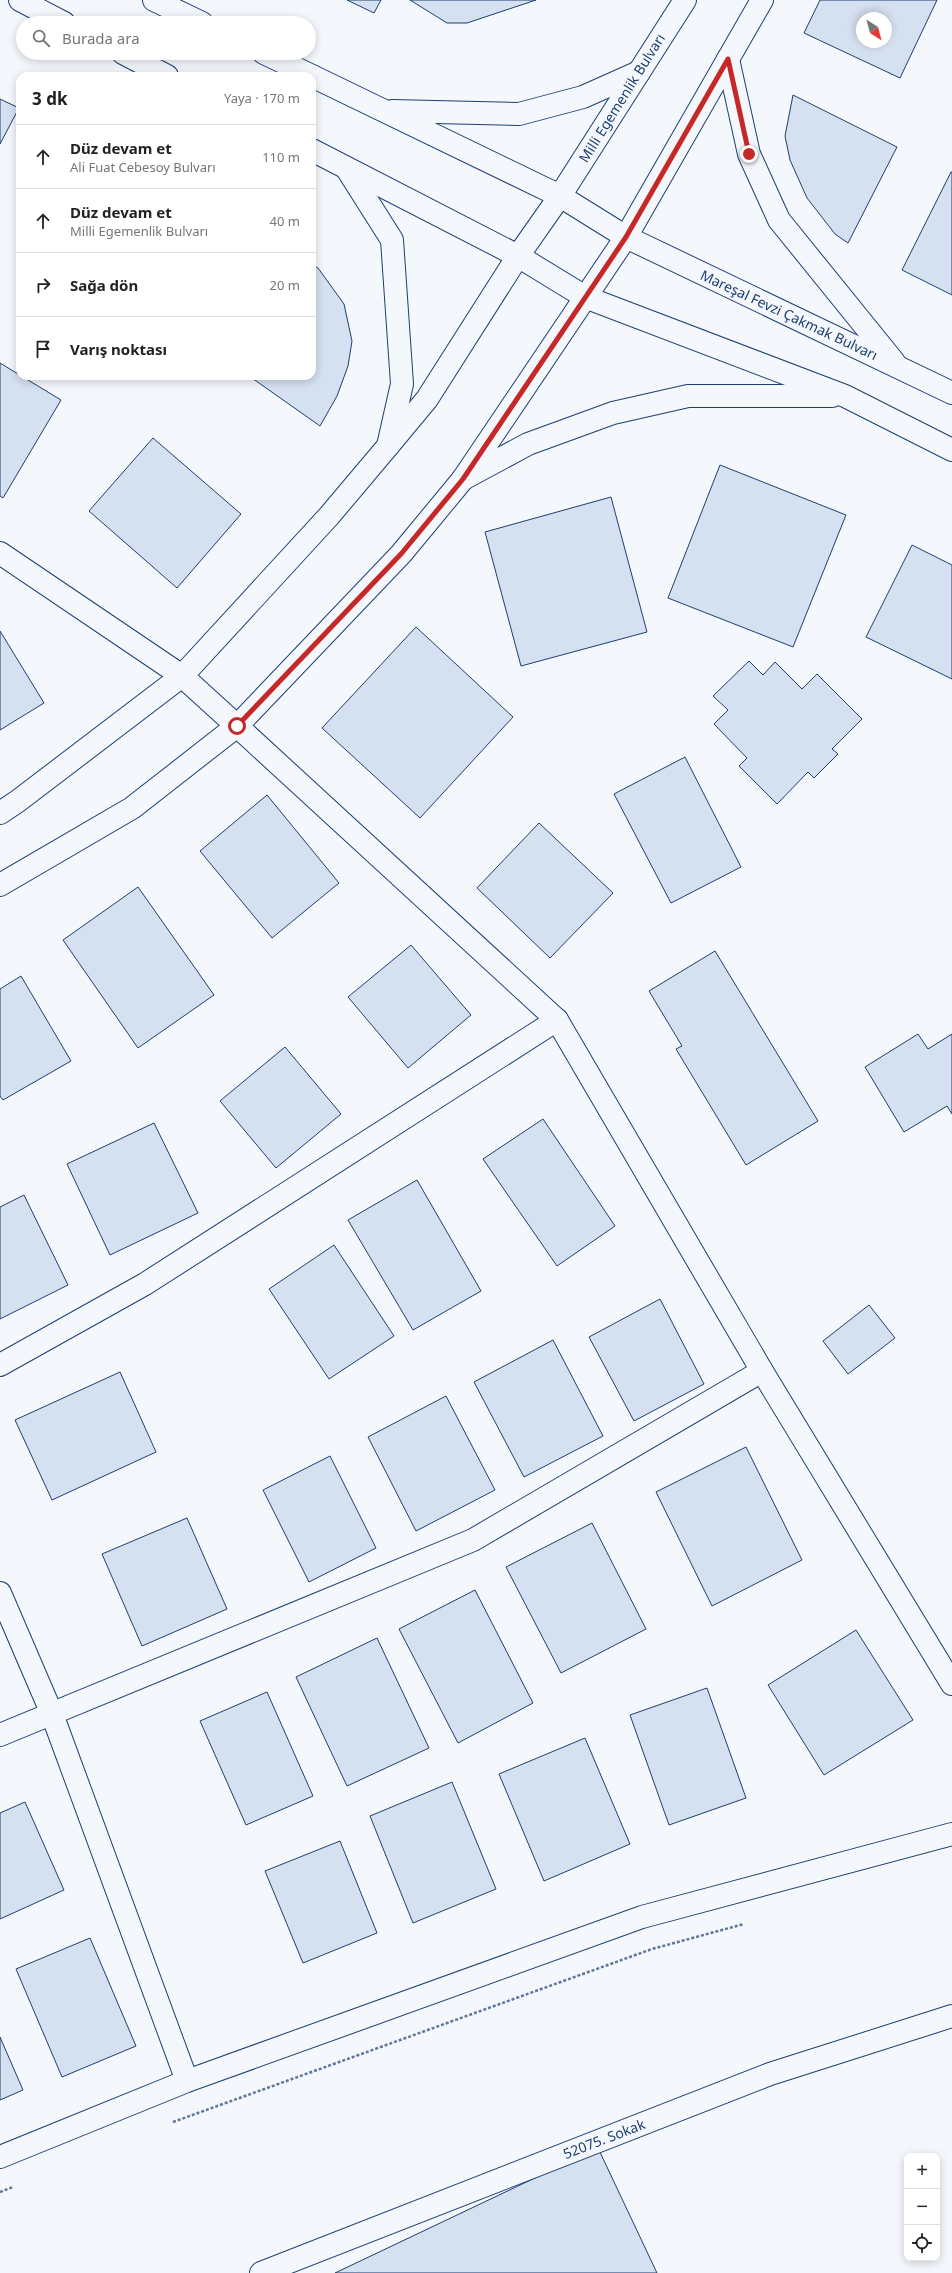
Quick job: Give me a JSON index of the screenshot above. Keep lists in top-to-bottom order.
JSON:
{
  "streets": {
    "main road": ["Milli Egemenlik Bulvarı", "Mareşal Fevzi Çakmak Bulvarı", "52075. Sokak"]
  },
  "crossings": [
    ["Milli Egemenlik Bulvarı", "Mareşal Fevzi Çakmak Bulvarı"]
  ],
  "north": "bottom right",
  "page": {
    "search": "Burada ara",
    "heading": ["3 dk", "Yaya · 170 m"],
    "list": [
      ["Düz devam et", "Ali Fuat Cebesoy Bulvarı", "110 m"],
      ["Düz devam et", "Milli Egemenlik Bulvarı", "40 m"],
      ["Sağa dön", "20 m"],
      "Varış noktası"
    ],
    "map_buttons": ["+", "−"]
  }
}
